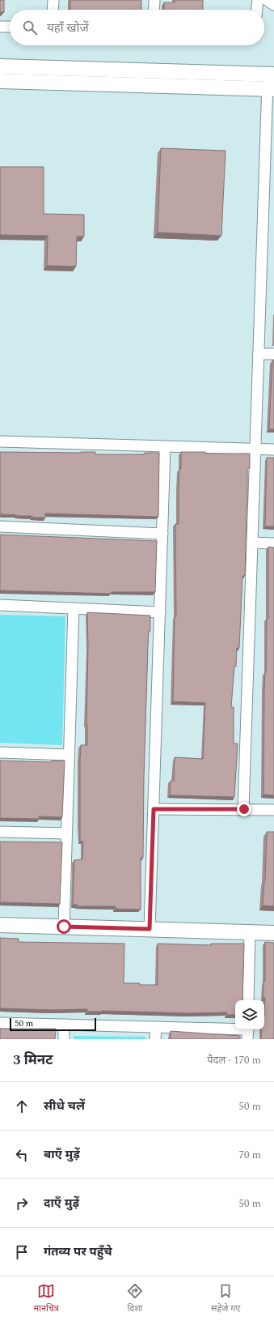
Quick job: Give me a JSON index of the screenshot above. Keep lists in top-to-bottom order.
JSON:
{
  "scale_bar": "50 m",
  "page": {
    "search": "यहाँ खोजें",
    "scale": "50 m",
    "heading": ["3 मिनट", "पैदल · 170 m"],
    "list": [
      ["सीधे चलें", "50 m"],
      ["बाएँ मुड़ें", "70 m"],
      ["दाएँ मुड़ें", "50 m"],
      "गंतव्य पर पहुँचे"
    ],
    "nav": ["मानचित्र", "दिशा", "सहेजे गए"]
  }
}
